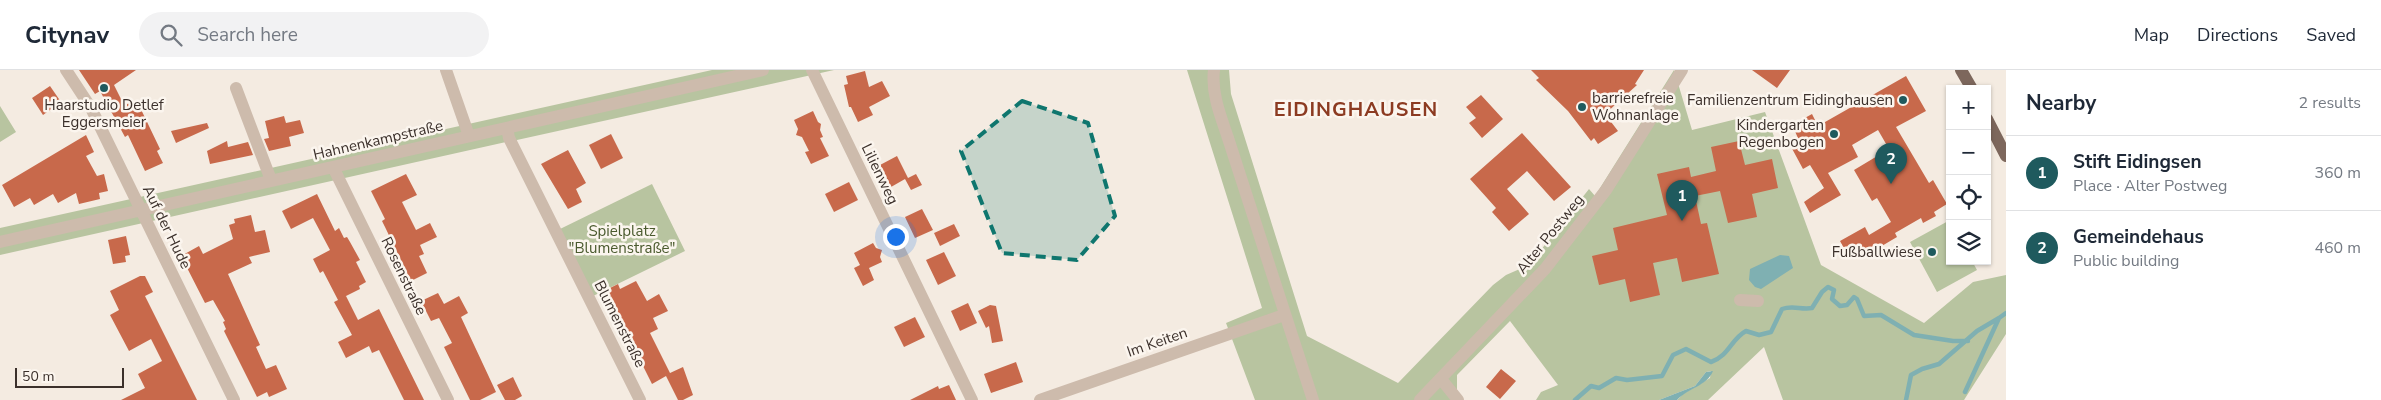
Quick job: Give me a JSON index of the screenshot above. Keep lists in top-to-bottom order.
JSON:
{
  "streets": {
    "street": [
      "Hahnenkampstraße",
      "Lilienweg",
      "Auf der Hude",
      "Alter Postweg",
      "Rosenstraße",
      "Blumenstraße",
      "Im Keiten"
    ]
  },
  "crossings": [
    ["Hahnenkampstraße", "Auf der Hude"],
    ["Hahnenkampstraße", "Rosenstraße"],
    ["Hahnenkampstraße", "Blumenstraße"]
  ],
  "districts": ["EIDINGHAUSEN"],
  "parks": ["Spielplatz \"Blumenstraße\""],
  "places": [
    "Haarstudio Detlef Eggersmeier",
    "Familienzentrum Eidinghausen",
    "barrierefreie Wohnanlage",
    "Kindergarten Regenbogen",
    "Fußballwiese"
  ],
  "scale_bar": "50 m",
  "page": {
    "header": "Citynav",
    "search": "Search here",
    "nav": ["Map", "Directions", "Saved"],
    "heading": ["Nearby", "2 results"],
    "map_buttons": ["+", "−"],
    "list": [
      {
        "mark": "1",
        "name": "Stift Eidingsen",
        "note": "Place · Alter Postweg",
        "value": "360 m"
      },
      {
        "mark": "2",
        "name": "Gemeindehaus",
        "note": "Public building",
        "value": "460 m"
      }
    ],
    "pins": ["2", "1"],
    "scale": "50 m"
  }
}
